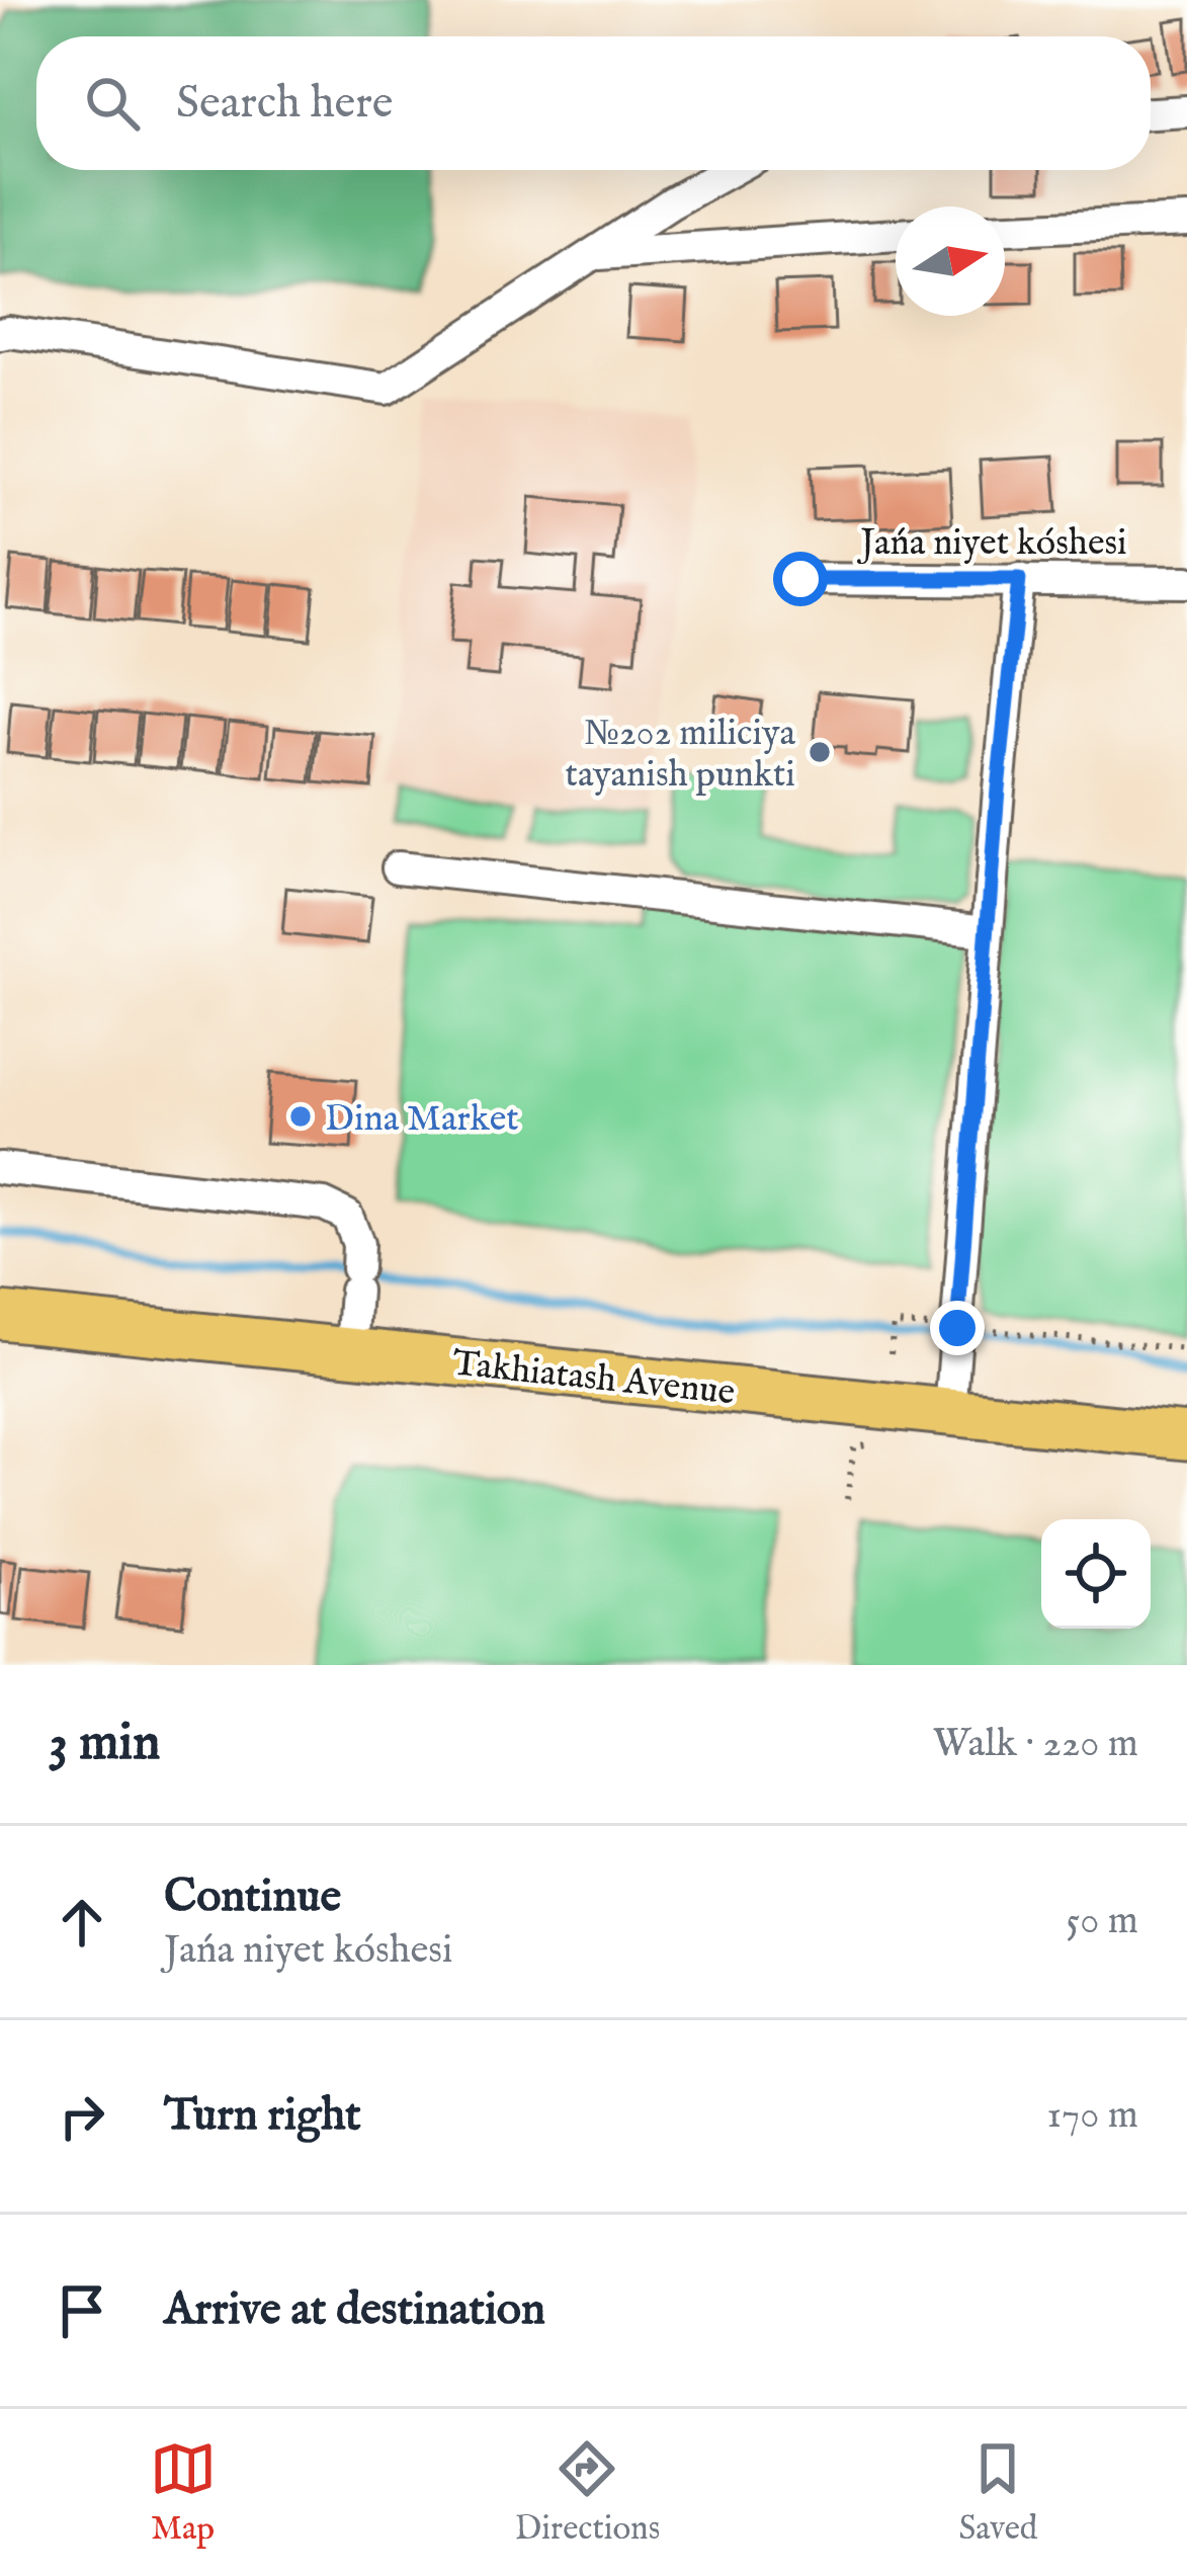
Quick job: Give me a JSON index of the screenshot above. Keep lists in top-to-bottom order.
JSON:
{
  "streets": {
    "highway": ["Takhiatash Avenue"],
    "street": ["Jańa niyet kóshesi"]
  },
  "places": ["№202 miliciya tayanish punkti", "Dina Market"],
  "north": "right",
  "page": {
    "search": "Search here",
    "heading": ["3 min", "Walk · 220 m"],
    "list": [
      ["Continue", "Jańa niyet kóshesi", "50 m"],
      ["Turn right", "170 m"],
      "Arrive at destination"
    ],
    "nav": ["Map", "Directions", "Saved"]
  }
}
